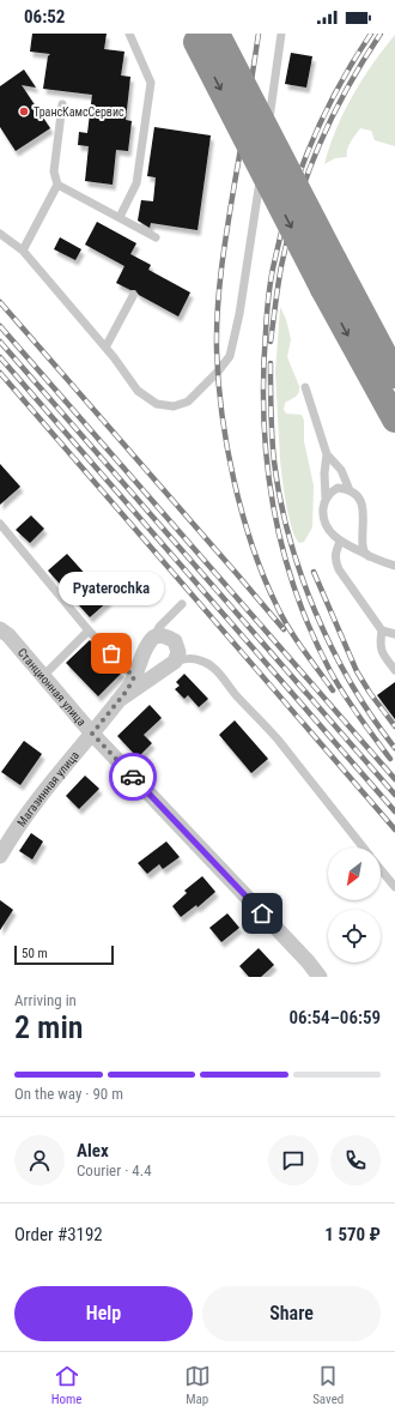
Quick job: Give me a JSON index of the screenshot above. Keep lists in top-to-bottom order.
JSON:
{
  "streets": {
    "street": ["Станционная улица", "Магазинная улица"]
  },
  "crossings": [
    ["Станционная улица", "Магазинная улица"]
  ],
  "places": ["ТрансКамсСервис", "Pyaterochka"],
  "scale_bar": "50 m",
  "north": "bottom left",
  "page": {
    "status": "06:52",
    "bubble": "Pyaterochka",
    "scale": "50 m",
    "heading": ["2 min", "Arriving in", "06:54–06:59"],
    "panel": [
      "Alex",
      "Courier · 4.4",
      "Order #3192",
      "1 570 ₽"
    ],
    "bar": "On the way · 90 m",
    "buttons": ["Help", "Share"],
    "tabs": ["Home", "Map", "Saved"]
  }
}
